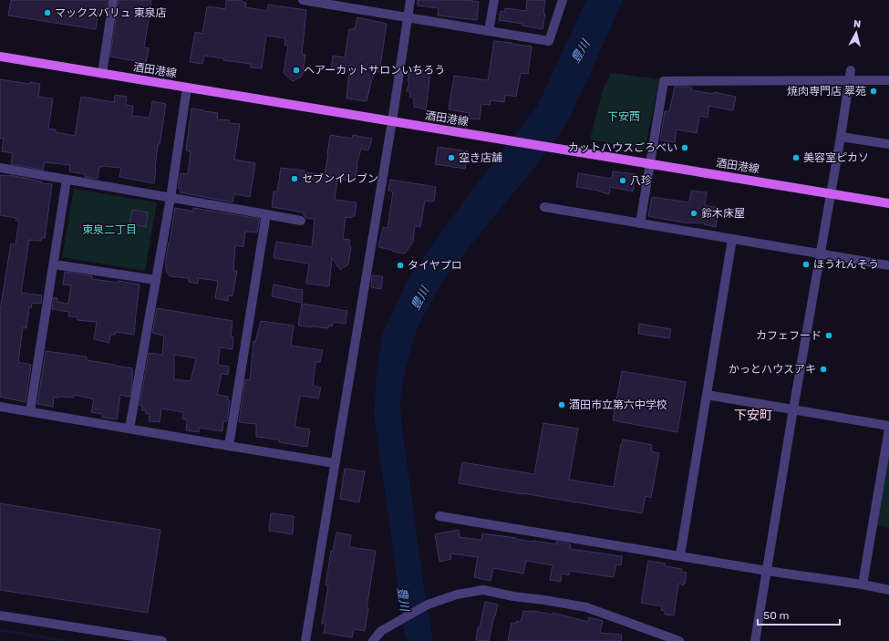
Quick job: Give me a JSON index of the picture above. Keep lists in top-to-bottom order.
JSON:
{
  "streets": {
    "main road": ["酒田港線"]
  },
  "districts": ["下安町"],
  "water": ["豊川"],
  "parks": ["下安西", "東泉二丁目"],
  "places": [
    "マックスバリュ 東泉店",
    "ヘアーカットサロンいちろう",
    "焼肉専門店 翠苑",
    "カットハウスごろべい",
    "空き店舗",
    "美容室ピカソ",
    "セブンイレブン",
    "八珍",
    "鈴木床屋",
    "ほうれんそう",
    "タイヤプロ",
    "カフェフード",
    "かっとハウスアキ",
    "酒田市立第六中学校"
  ],
  "scale_bar": "50 m",
  "north": "top"
}
